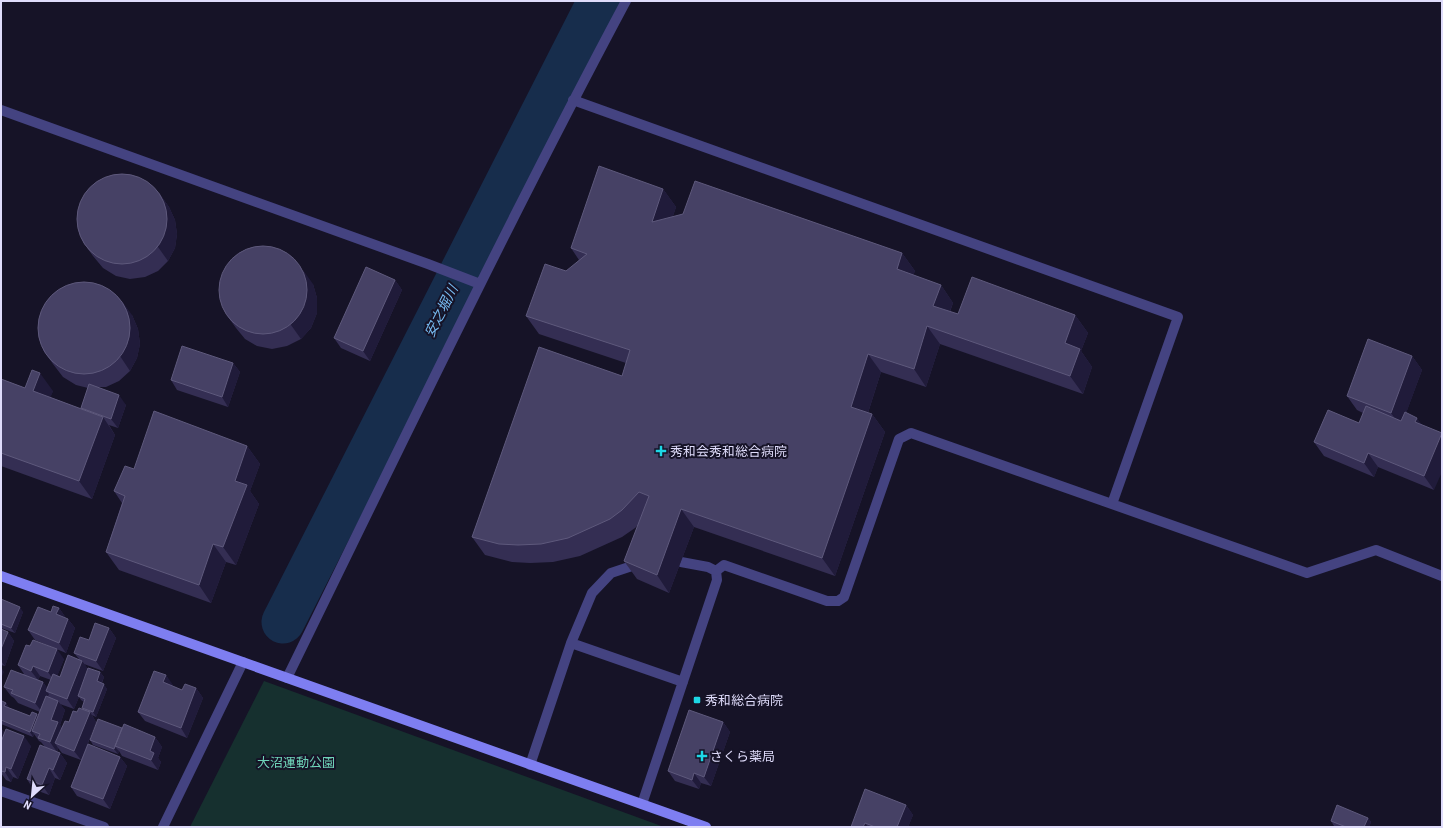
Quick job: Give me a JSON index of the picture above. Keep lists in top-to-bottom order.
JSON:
{
  "water": ["安之堀川"],
  "parks": ["大沼運動公園"],
  "places": {
    "health": ["秀和会秀和総合病院", "さくら薬局"],
    "transit": ["秀和総合病院"]
  },
  "north": "bottom left"
}
